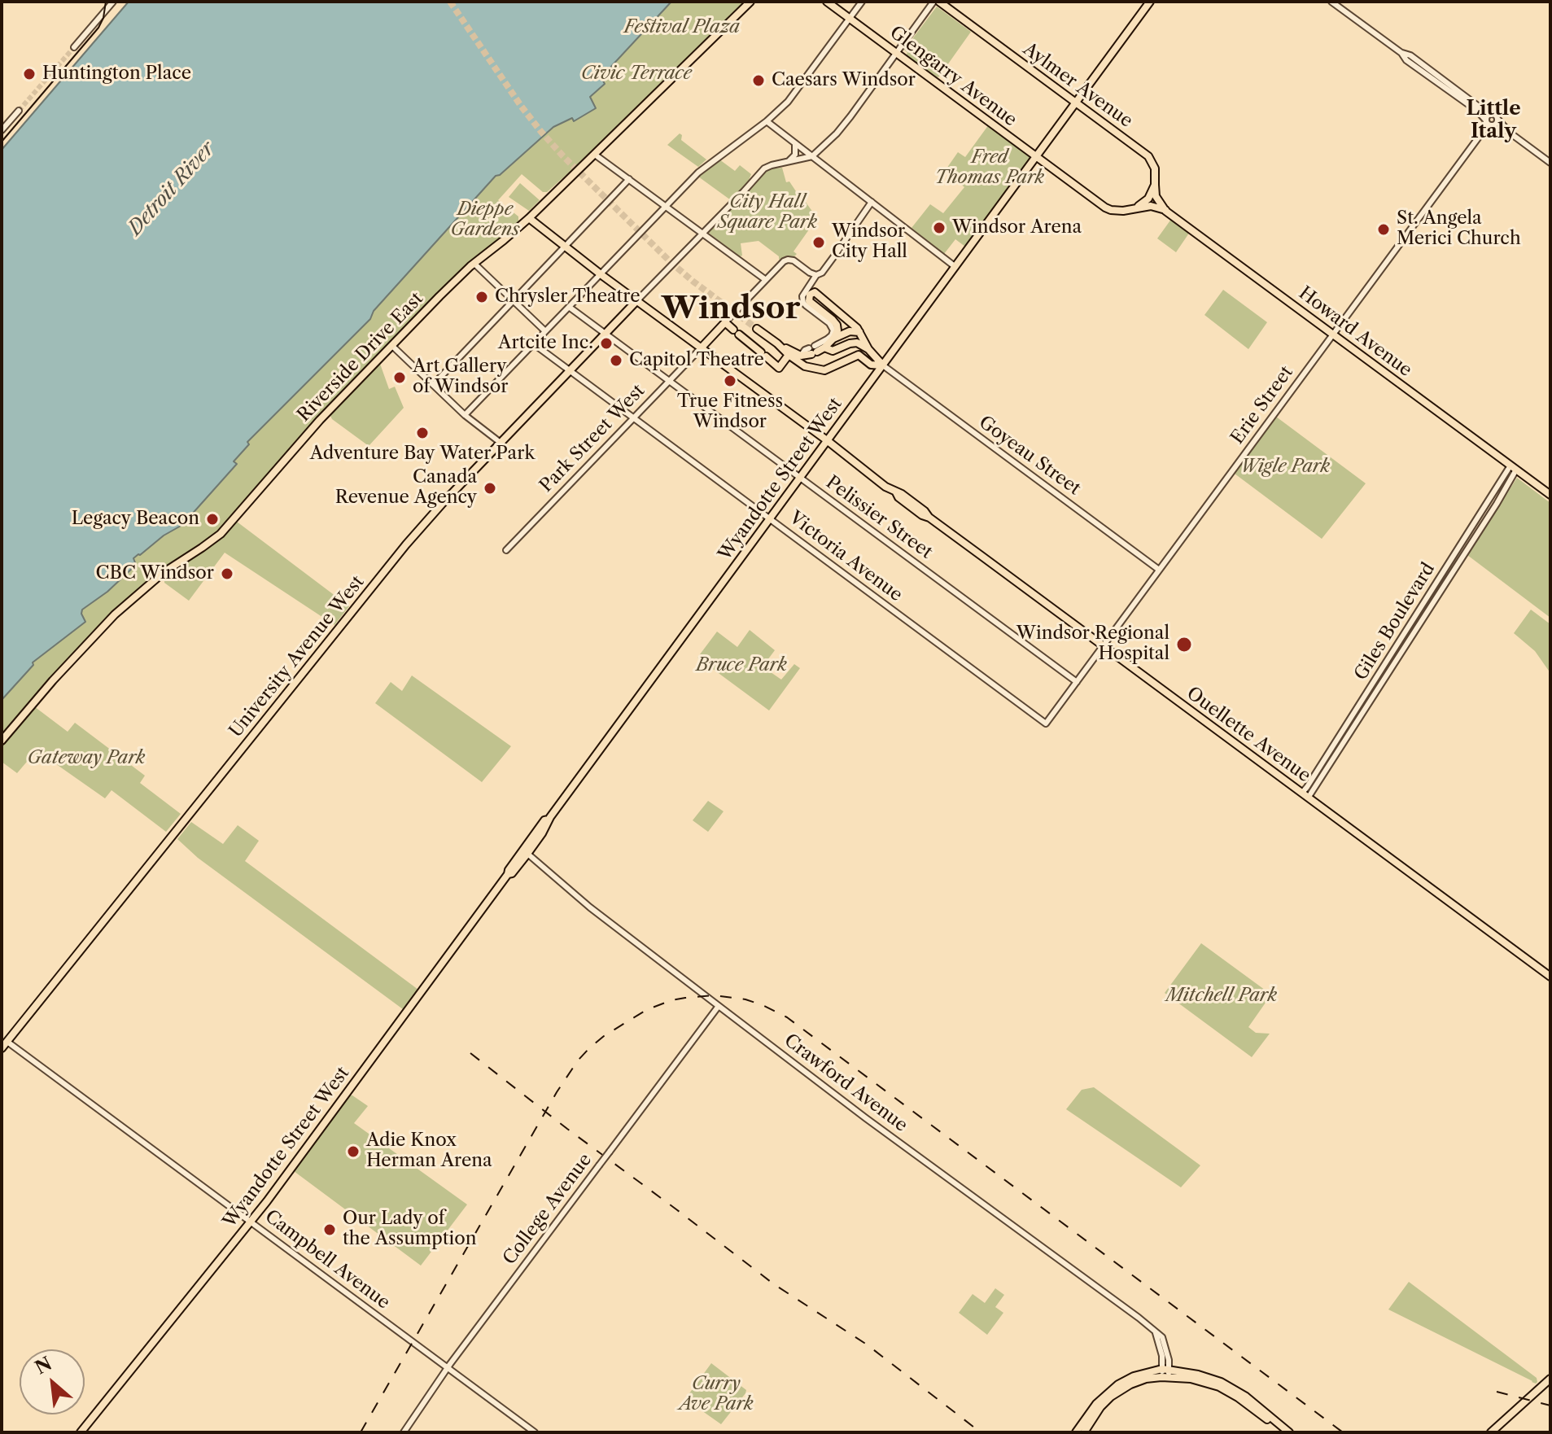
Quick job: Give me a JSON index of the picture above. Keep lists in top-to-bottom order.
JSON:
{
  "streets": {
    "main road": [
      "Glengarry Avenue",
      "Aylmer Avenue",
      "Howard Avenue",
      "Riverside Drive East",
      "Wyandotte Street West",
      "University Avenue West",
      "Ouellette Avenue"
    ],
    "street": [
      "Erie Street",
      "Park Street West",
      "Goyeau Street",
      "Pelissier Street",
      "Victoria Avenue",
      "Giles Boulevard",
      "Crawford Avenue",
      "College Avenue",
      "Campbell Avenue"
    ]
  },
  "crossings": [
    ["Glengarry Avenue", "Howard Avenue"],
    ["Glengarry Avenue", "Wyandotte Street West"],
    ["Aylmer Avenue", "Wyandotte Street West"],
    ["Howard Avenue", "Erie Street"],
    ["Howard Avenue", "Giles Boulevard"],
    ["Riverside Drive East", "Ouellette Avenue"],
    ["Erie Street", "Goyeau Street"],
    ["Erie Street", "Pelissier Street"],
    ["Erie Street", "Victoria Avenue"],
    ["Erie Street", "Ouellette Avenue"],
    ["Park Street West", "Pelissier Street"],
    ["Park Street West", "Victoria Avenue"],
    ["Park Street West", "Ouellette Avenue"],
    ["Goyeau Street", "Wyandotte Street West"],
    ["Wyandotte Street West", "Pelissier Street"],
    ["Wyandotte Street West", "Victoria Avenue"],
    ["Wyandotte Street West", "Ouellette Avenue"],
    ["Wyandotte Street West", "Crawford Avenue"],
    ["Wyandotte Street West", "Campbell Avenue"],
    ["Pelissier Street", "University Avenue West"],
    ["Victoria Avenue", "University Avenue West"],
    ["Giles Boulevard", "Ouellette Avenue"],
    ["University Avenue West", "Ouellette Avenue"],
    ["University Avenue West", "Campbell Avenue"],
    ["Crawford Avenue", "College Avenue"],
    ["College Avenue", "Campbell Avenue"]
  ],
  "districts": ["Little Italy", "Windsor"],
  "water": ["Detroit River"],
  "parks": [
    "Festival Plaza",
    "Civic Terrace",
    "Fred Thomas Park",
    "City Hall Square Park",
    "Dieppe Gardens",
    "Wigle Park",
    "Bruce Park",
    "Gateway Park",
    "Mitchell Park",
    "Curry Ave Park"
  ],
  "places": [
    "Huntington Place",
    "Caesars Windsor",
    "Windsor Arena",
    "St. Angela Merici Church",
    "Windsor City Hall",
    "Chrysler Theatre",
    "Artcite Inc.",
    "Capitol Theatre",
    "Art Gallery of Windsor",
    "True Fitness Windsor",
    "Adventure Bay Water Park",
    "Canada Revenue Agency",
    "Legacy Beacon",
    "CBC Windsor",
    "Windsor Regional Hospital",
    "Adie Knox Herman Arena",
    "Our Lady of the Assumption"
  ],
  "north": "top left"
}
